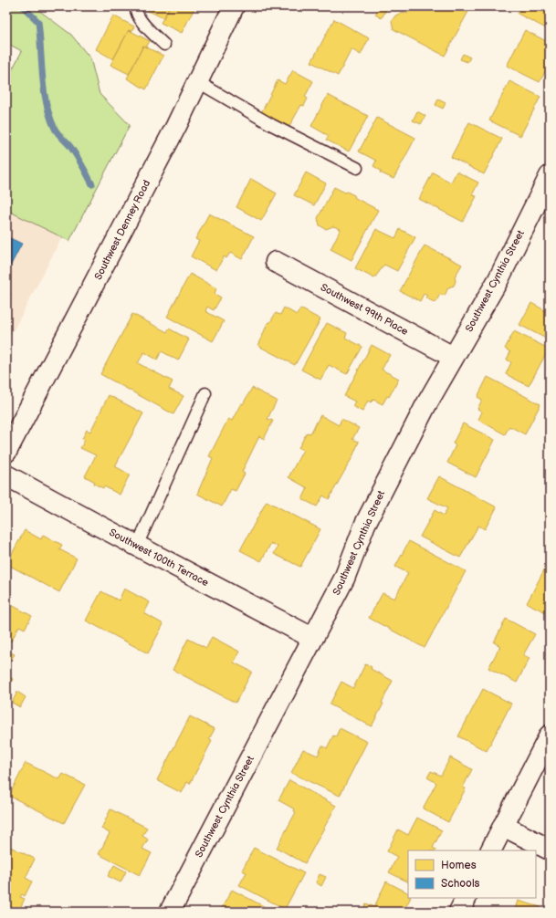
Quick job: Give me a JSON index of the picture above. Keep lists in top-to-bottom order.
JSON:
{
  "streets": {
    "street": [
      "Southwest Denney Road",
      "Southwest Cynthia Street",
      "Southwest 99th Place",
      "Southwest 100th Terrace"
    ]
  },
  "crossings": [
    ["Southwest Cynthia Street", "Southwest 99th Place"],
    ["Southwest Cynthia Street", "Southwest 100th Terrace"]
  ],
  "legend": ["Homes", "Schools"]
}
